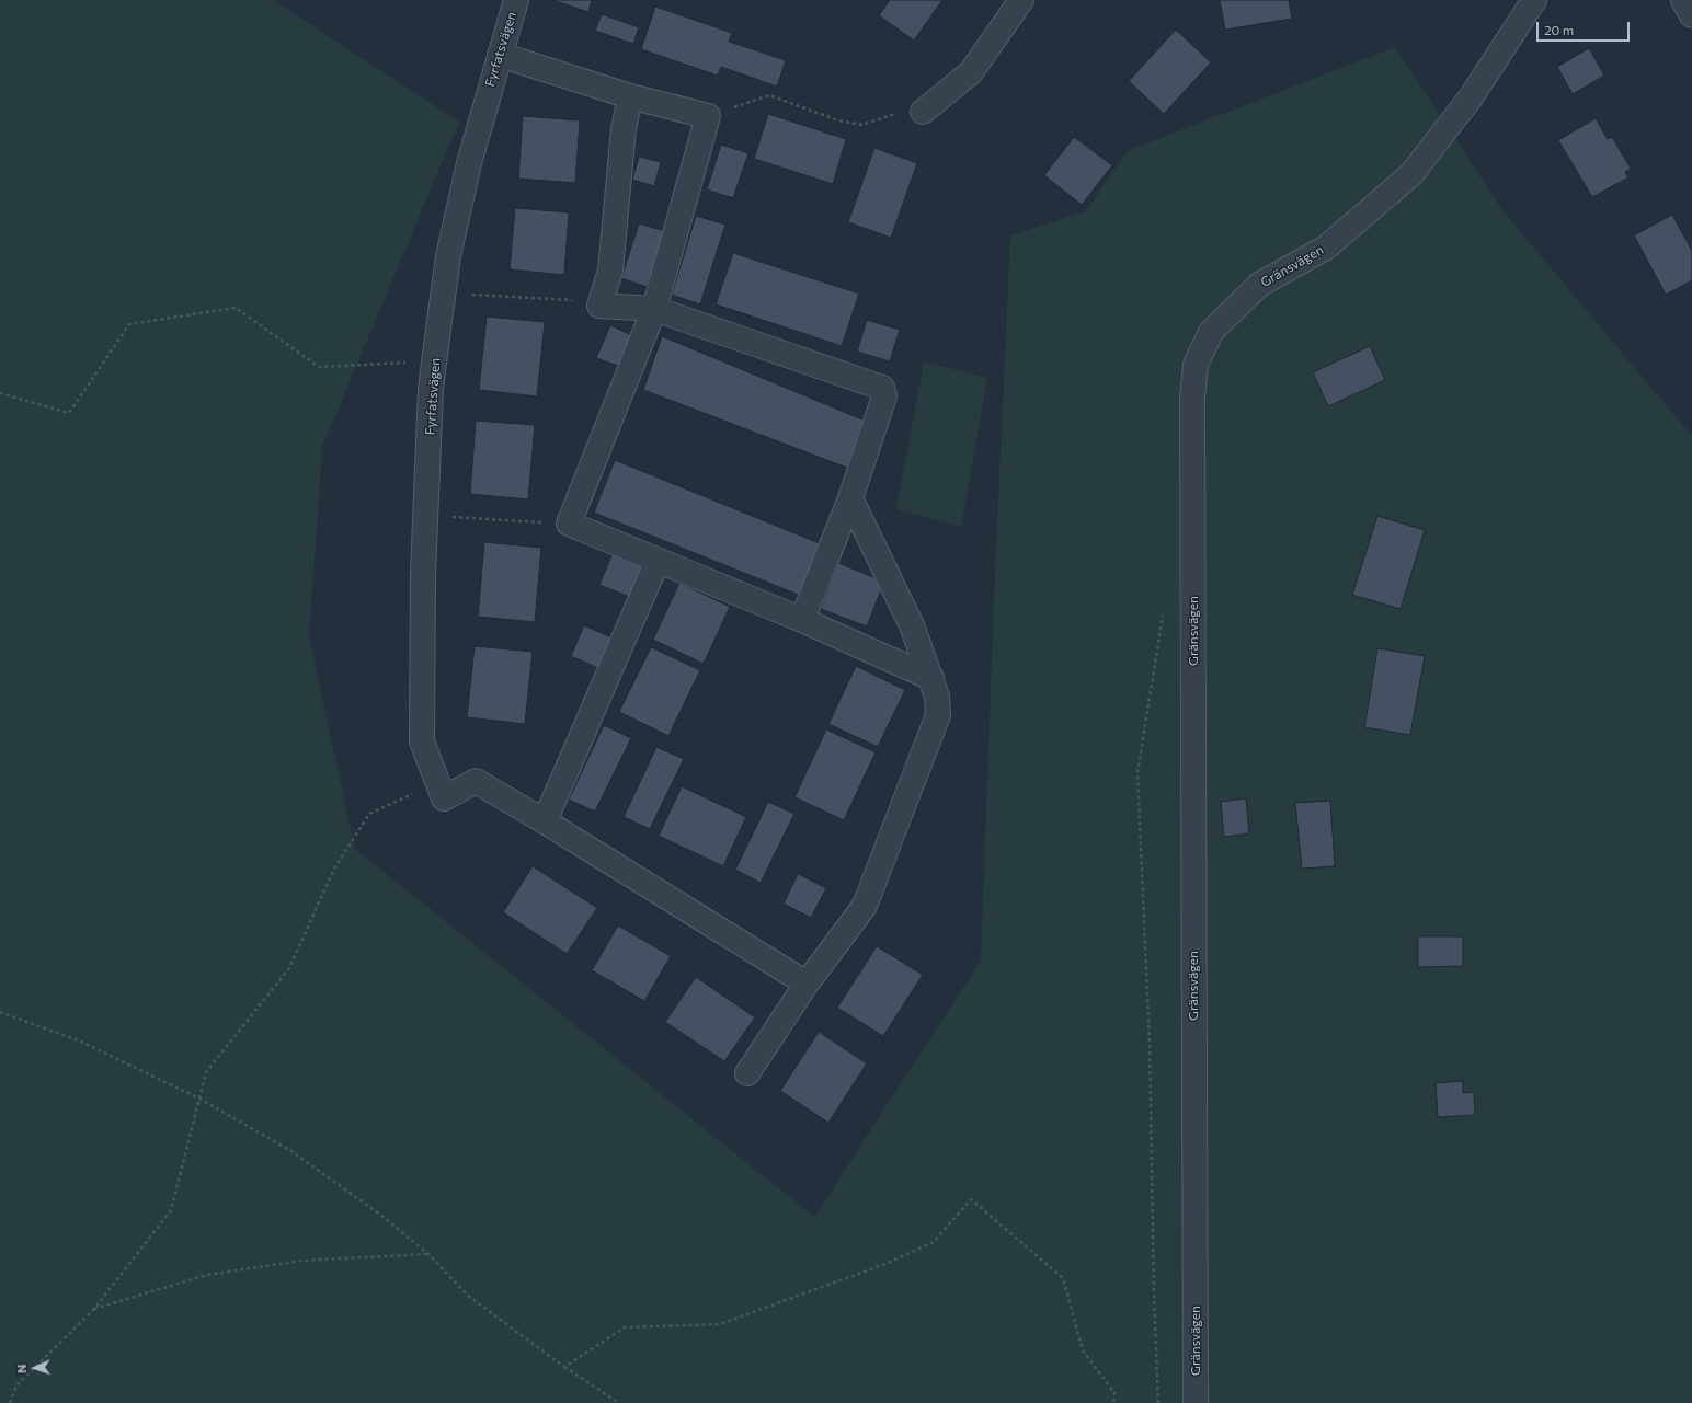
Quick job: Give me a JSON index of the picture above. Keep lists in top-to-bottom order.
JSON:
{
  "streets": {
    "street": ["Fyrfatsvägen", "Gränsvägen"]
  },
  "scale_bar": "20 m",
  "north": "left"
}
